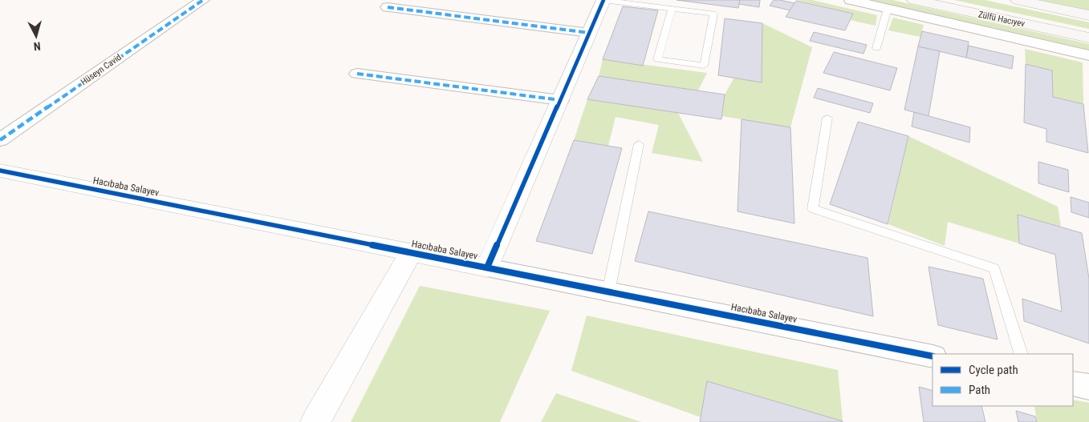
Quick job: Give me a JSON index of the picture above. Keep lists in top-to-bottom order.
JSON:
{
  "streets": {
    "main road": ["Zülfü Hacıyev"],
    "street": ["Hüseyn Cavid", "Hacıbaba Salayev"]
  },
  "legend": ["Cycle path", "Path"],
  "north": "bottom"
}
